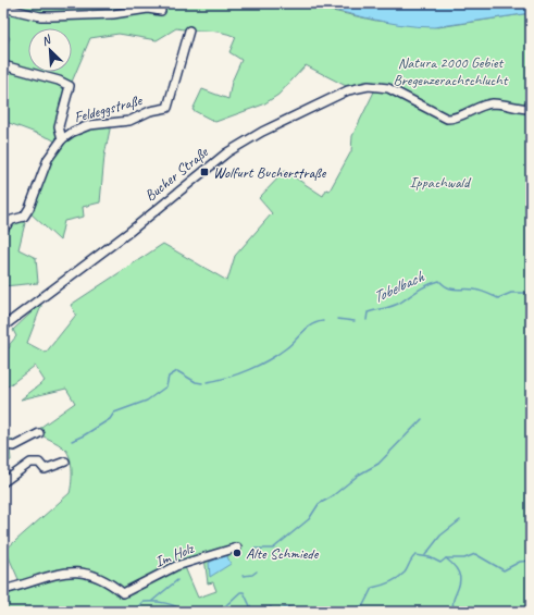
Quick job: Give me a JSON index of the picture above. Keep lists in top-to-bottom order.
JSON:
{
  "streets": {
    "street": ["Feldeggstraße", "Bucher Straße", "Im Holz"]
  },
  "water": ["Tobelbach"],
  "parks": ["Natura 2000 Gebiet Bregenzerachschlucht", "Ippachwald"],
  "places": {
    "transit": ["Wolfurt Bucherstraße"],
    "other": ["Alte Schmiede"]
  },
  "north": "top left"
}
